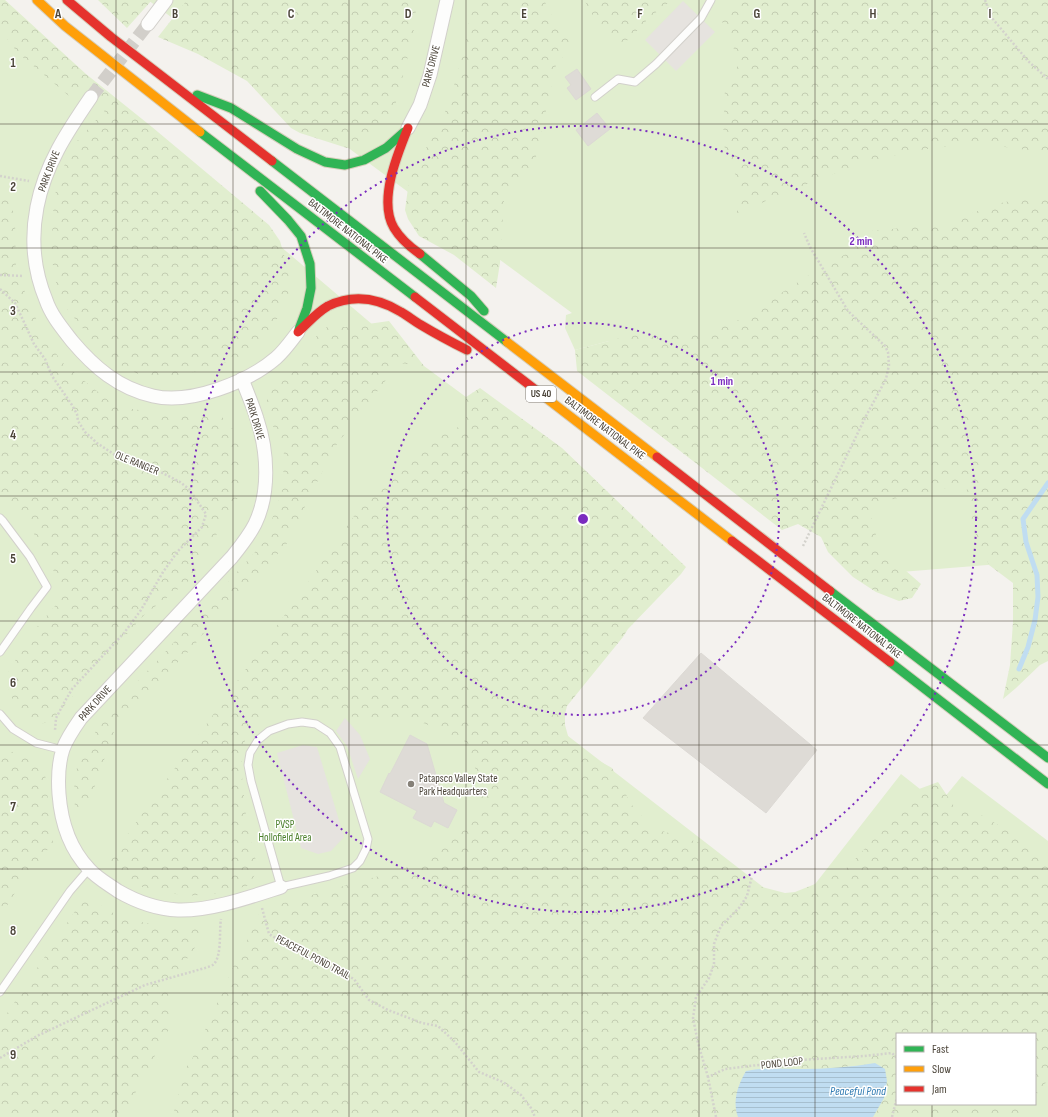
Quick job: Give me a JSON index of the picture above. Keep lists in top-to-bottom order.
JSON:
{
  "streets": {
    "main road": ["BALTIMORE NATIONAL PIKE", "US 40"],
    "street": ["PARK DRIVE"],
    "path": ["OLE RANGER", "PEACEFUL POND TRAIL", "POND LOOP"]
  },
  "crossings": [
    ["PARK DRIVE", "OLE RANGER"],
    ["PARK DRIVE", "PEACEFUL POND TRAIL"]
  ],
  "water": ["Peaceful Pond"],
  "parks": ["PVSP Hollofield Area"],
  "places": ["Patapsco Valley State Park Headquarters"],
  "legend": ["Fast", "Slow", "Jam"],
  "grid": {
    "columns": [
      "A",
      "B",
      "C",
      "D",
      "E",
      "F",
      "G",
      "H",
      "I"
    ],
    "rows": [
      "1",
      "2",
      "3",
      "4",
      "5",
      "6",
      "7",
      "8",
      "9"
    ]
  },
  "rings": ["2 min", "1 min"]
}
